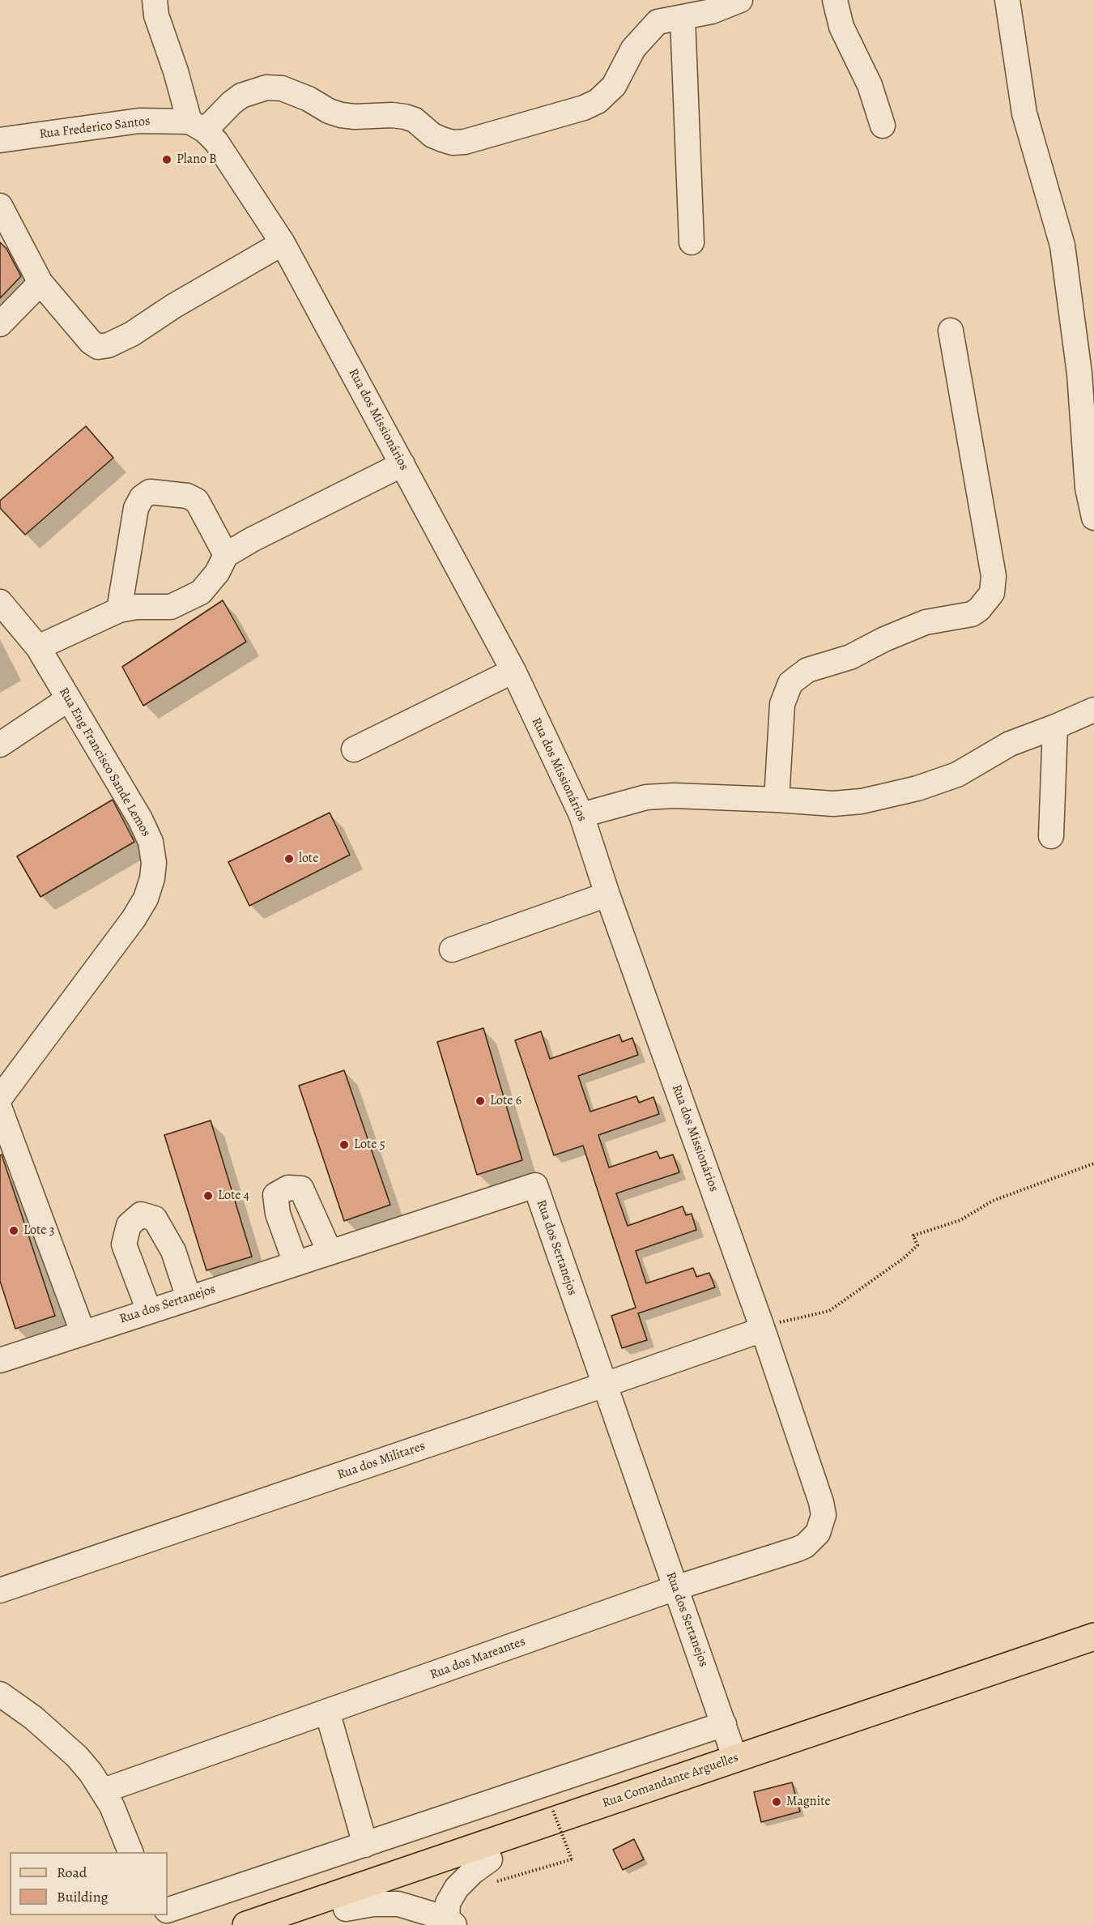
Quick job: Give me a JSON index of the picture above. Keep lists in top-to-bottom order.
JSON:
{
  "streets": {
    "main road": ["Rua Comandante Arguelles"],
    "street": [
      "Rua Frederico Santos",
      "Rua dos Missionários",
      "Rua Eng Francisco Sande Lemos",
      "Rua dos Sertanejos",
      "Rua dos Militares",
      "Rua dos Mareantes"
    ]
  },
  "crossings": [
    ["Rua Frederico Santos", "Rua dos Missionários"],
    ["Rua dos Missionários", "Rua dos Militares"],
    ["Rua dos Missionários", "Rua dos Mareantes"],
    ["Rua dos Sertanejos", "Rua dos Militares"],
    ["Rua dos Sertanejos", "Rua dos Mareantes"],
    ["Rua dos Sertanejos", "Rua Comandante Arguelles"]
  ],
  "places": [
    "Plano B",
    "lote",
    "Lote 6",
    "Lote 5",
    "Lote 4",
    "Lote 3",
    "Magnite"
  ],
  "legend": ["Road", "Building"]
}
